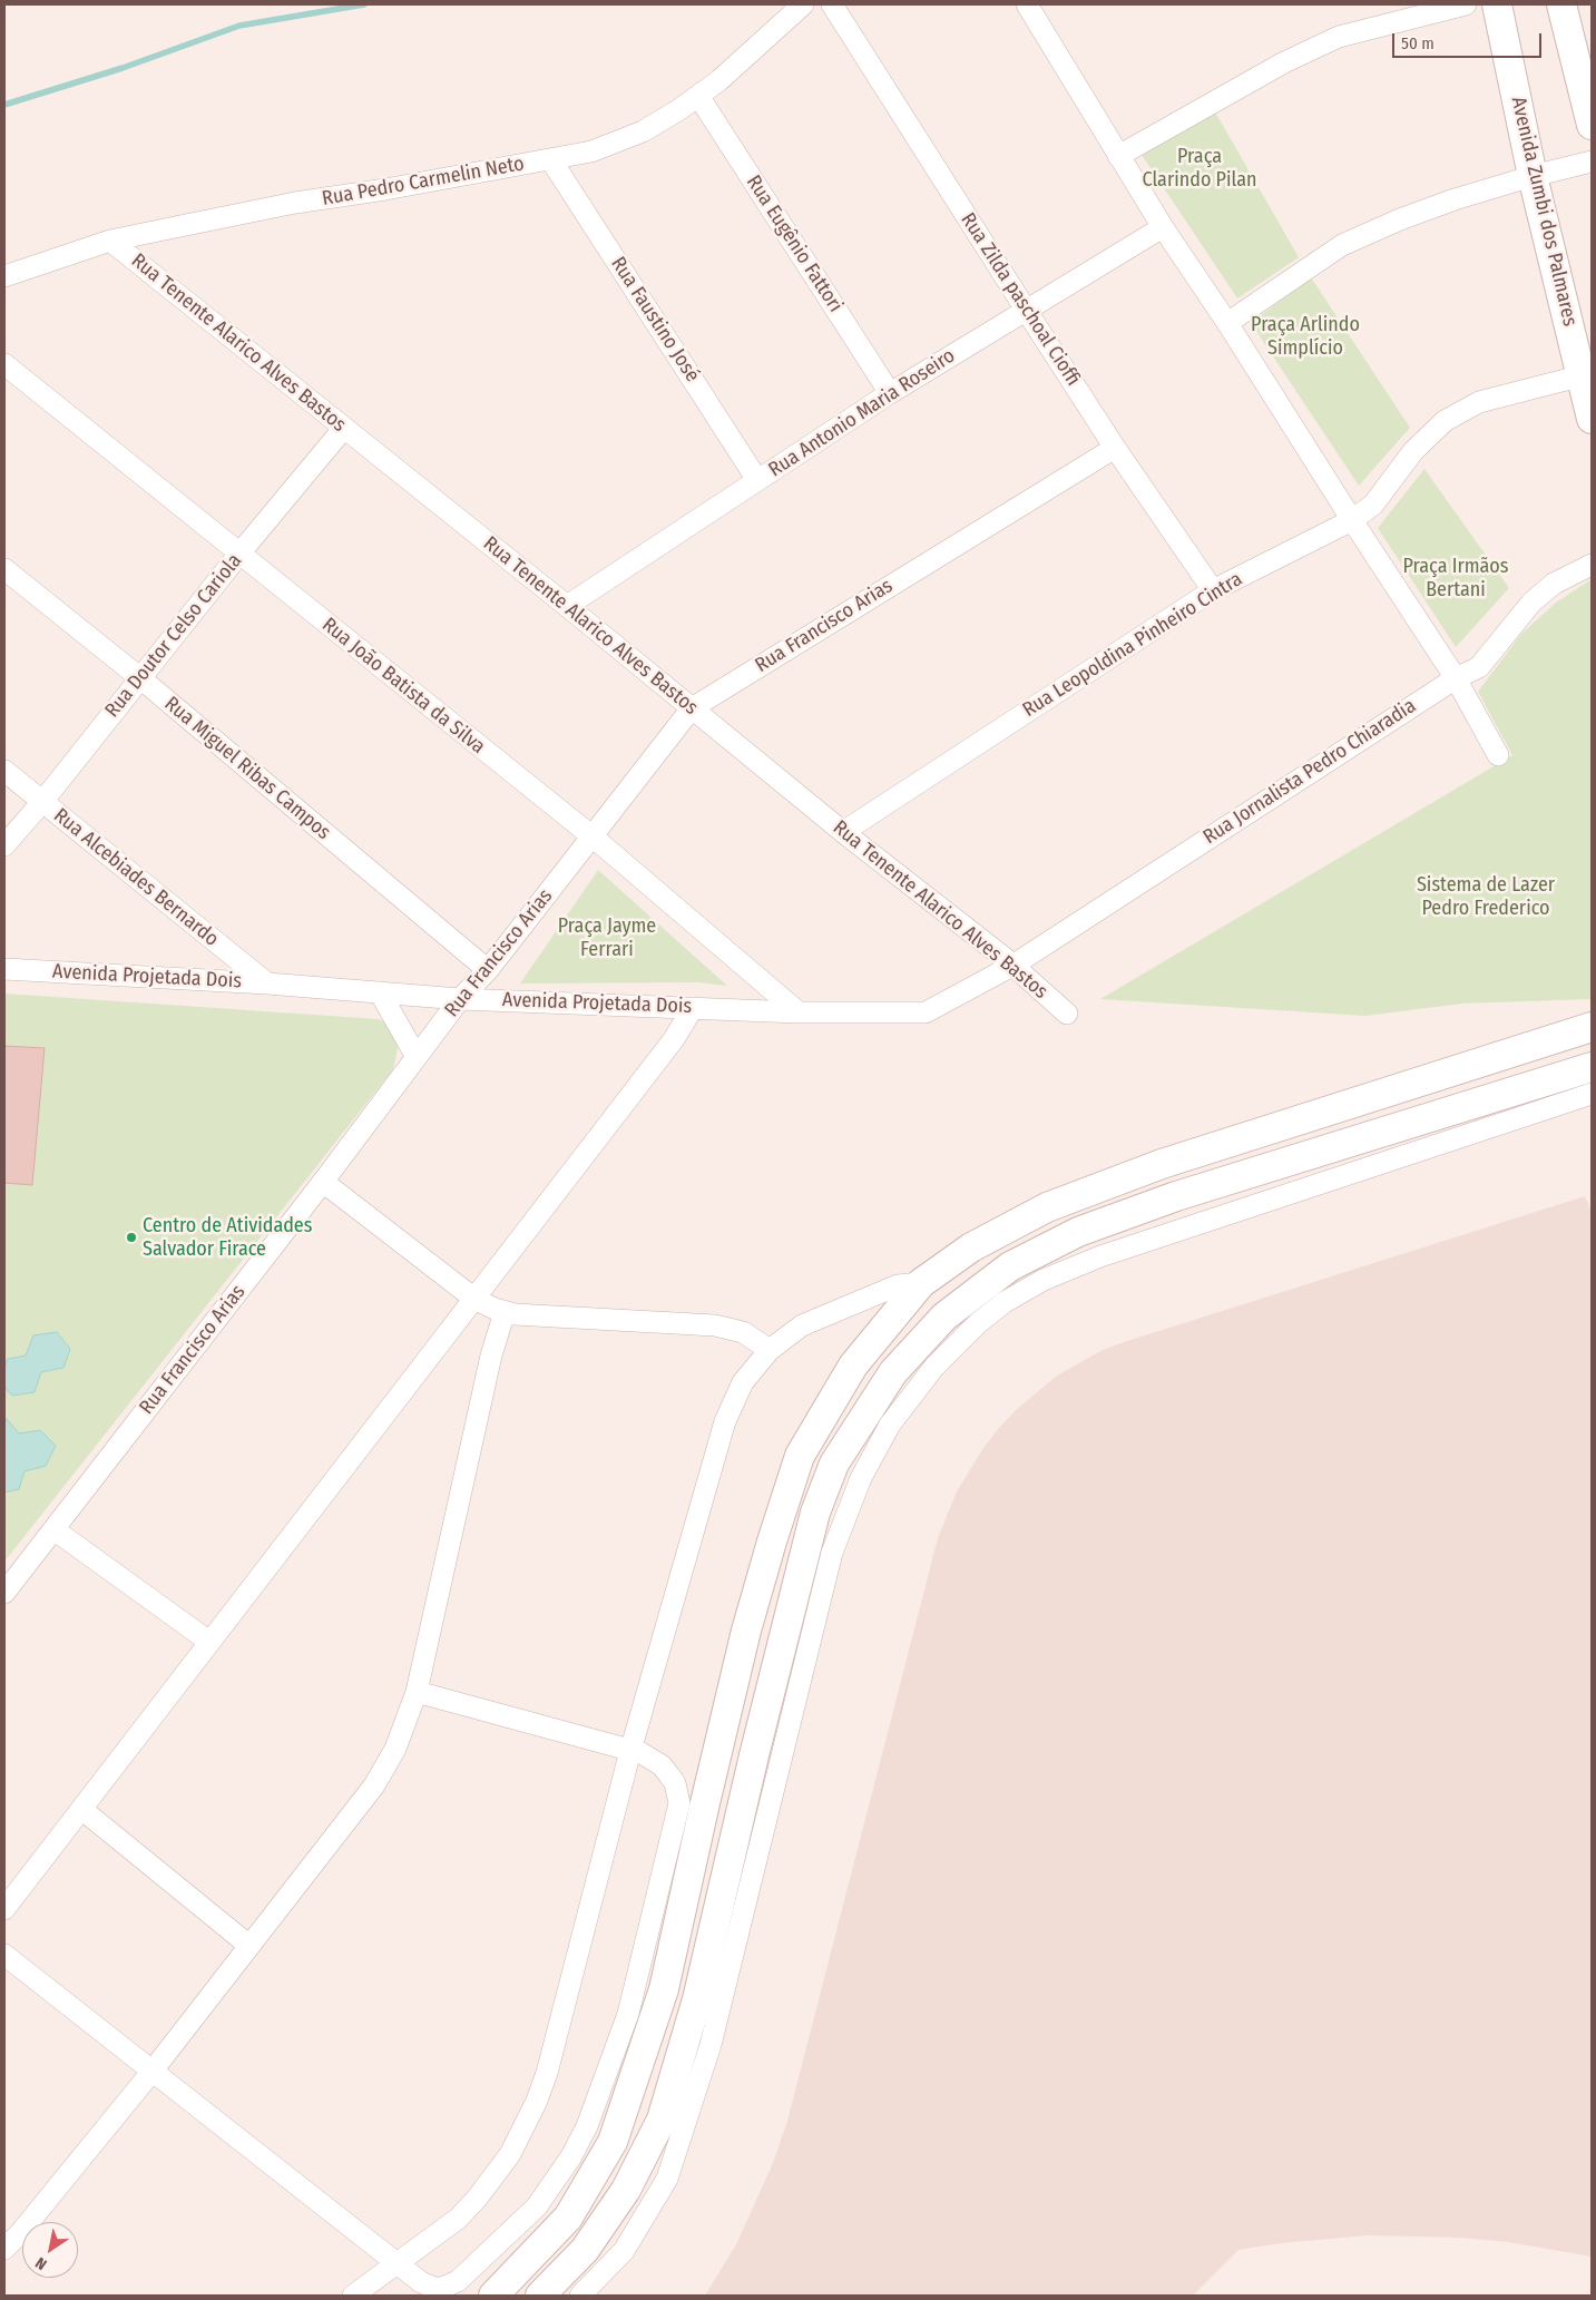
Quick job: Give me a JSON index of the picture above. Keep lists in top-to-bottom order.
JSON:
{
  "streets": {
    "main road": ["Avenida Zumbi dos Palmares"],
    "street": [
      "Rua Pedro Carmelin Neto",
      "Rua Eugênio Fattori",
      "Rua Zilda paschoal Cioffi",
      "Rua Faustino José",
      "Rua Tenente Alarico Alves Bastos",
      "Rua Antonio Maria Roseiro",
      "Rua Francisco Arias",
      "Rua Doutor Celso Cariola",
      "Rua Leopoldina Pinheiro Cintra",
      "Rua João Batista da Silva",
      "Rua Miguel Ribas Campos",
      "Rua Jornalista Pedro Chiaradia",
      "Rua Alcebiades Bernardo",
      "Avenida Projetada Dois"
    ]
  },
  "crossings": [
    ["Rua Pedro Carmelin Neto", "Rua Eugênio Fattori"],
    ["Rua Pedro Carmelin Neto", "Rua Faustino José"],
    ["Rua Pedro Carmelin Neto", "Rua Tenente Alarico Alves Bastos"],
    ["Avenida Zumbi dos Palmares", "Rua Leopoldina Pinheiro Cintra"],
    ["Rua Eugênio Fattori", "Rua Antonio Maria Roseiro"],
    ["Rua Zilda paschoal Cioffi", "Rua Antonio Maria Roseiro"],
    ["Rua Zilda paschoal Cioffi", "Rua Francisco Arias"],
    ["Rua Zilda paschoal Cioffi", "Rua Leopoldina Pinheiro Cintra"],
    ["Rua Faustino José", "Rua Antonio Maria Roseiro"],
    ["Rua Tenente Alarico Alves Bastos", "Rua Antonio Maria Roseiro"],
    ["Rua Tenente Alarico Alves Bastos", "Rua Francisco Arias"],
    ["Rua Tenente Alarico Alves Bastos", "Rua Doutor Celso Cariola"],
    ["Rua Tenente Alarico Alves Bastos", "Rua Leopoldina Pinheiro Cintra"],
    ["Rua Tenente Alarico Alves Bastos", "Rua Jornalista Pedro Chiaradia"],
    ["Rua Tenente Alarico Alves Bastos", "Avenida Projetada Dois"],
    ["Rua Francisco Arias", "Rua João Batista da Silva"],
    ["Rua Francisco Arias", "Rua Miguel Ribas Campos"],
    ["Rua Francisco Arias", "Avenida Projetada Dois"],
    ["Rua Doutor Celso Cariola", "Rua João Batista da Silva"],
    ["Rua Doutor Celso Cariola", "Rua Miguel Ribas Campos"],
    ["Rua Doutor Celso Cariola", "Rua Alcebiades Bernardo"],
    ["Rua João Batista da Silva", "Avenida Projetada Dois"],
    ["Rua Jornalista Pedro Chiaradia", "Avenida Projetada Dois"],
    ["Rua Alcebiades Bernardo", "Avenida Projetada Dois"]
  ],
  "parks": [
    "Praça Clarindo Pilan",
    "Praça Arlindo Simplício",
    "Praça Irmãos Bertani",
    "Sistema de Lazer Pedro Frederico",
    "Praça Jayme Ferrari"
  ],
  "places": ["Centro de Atividades Salvador Firace"],
  "scale_bar": "50 m",
  "north": "bottom left"
}
